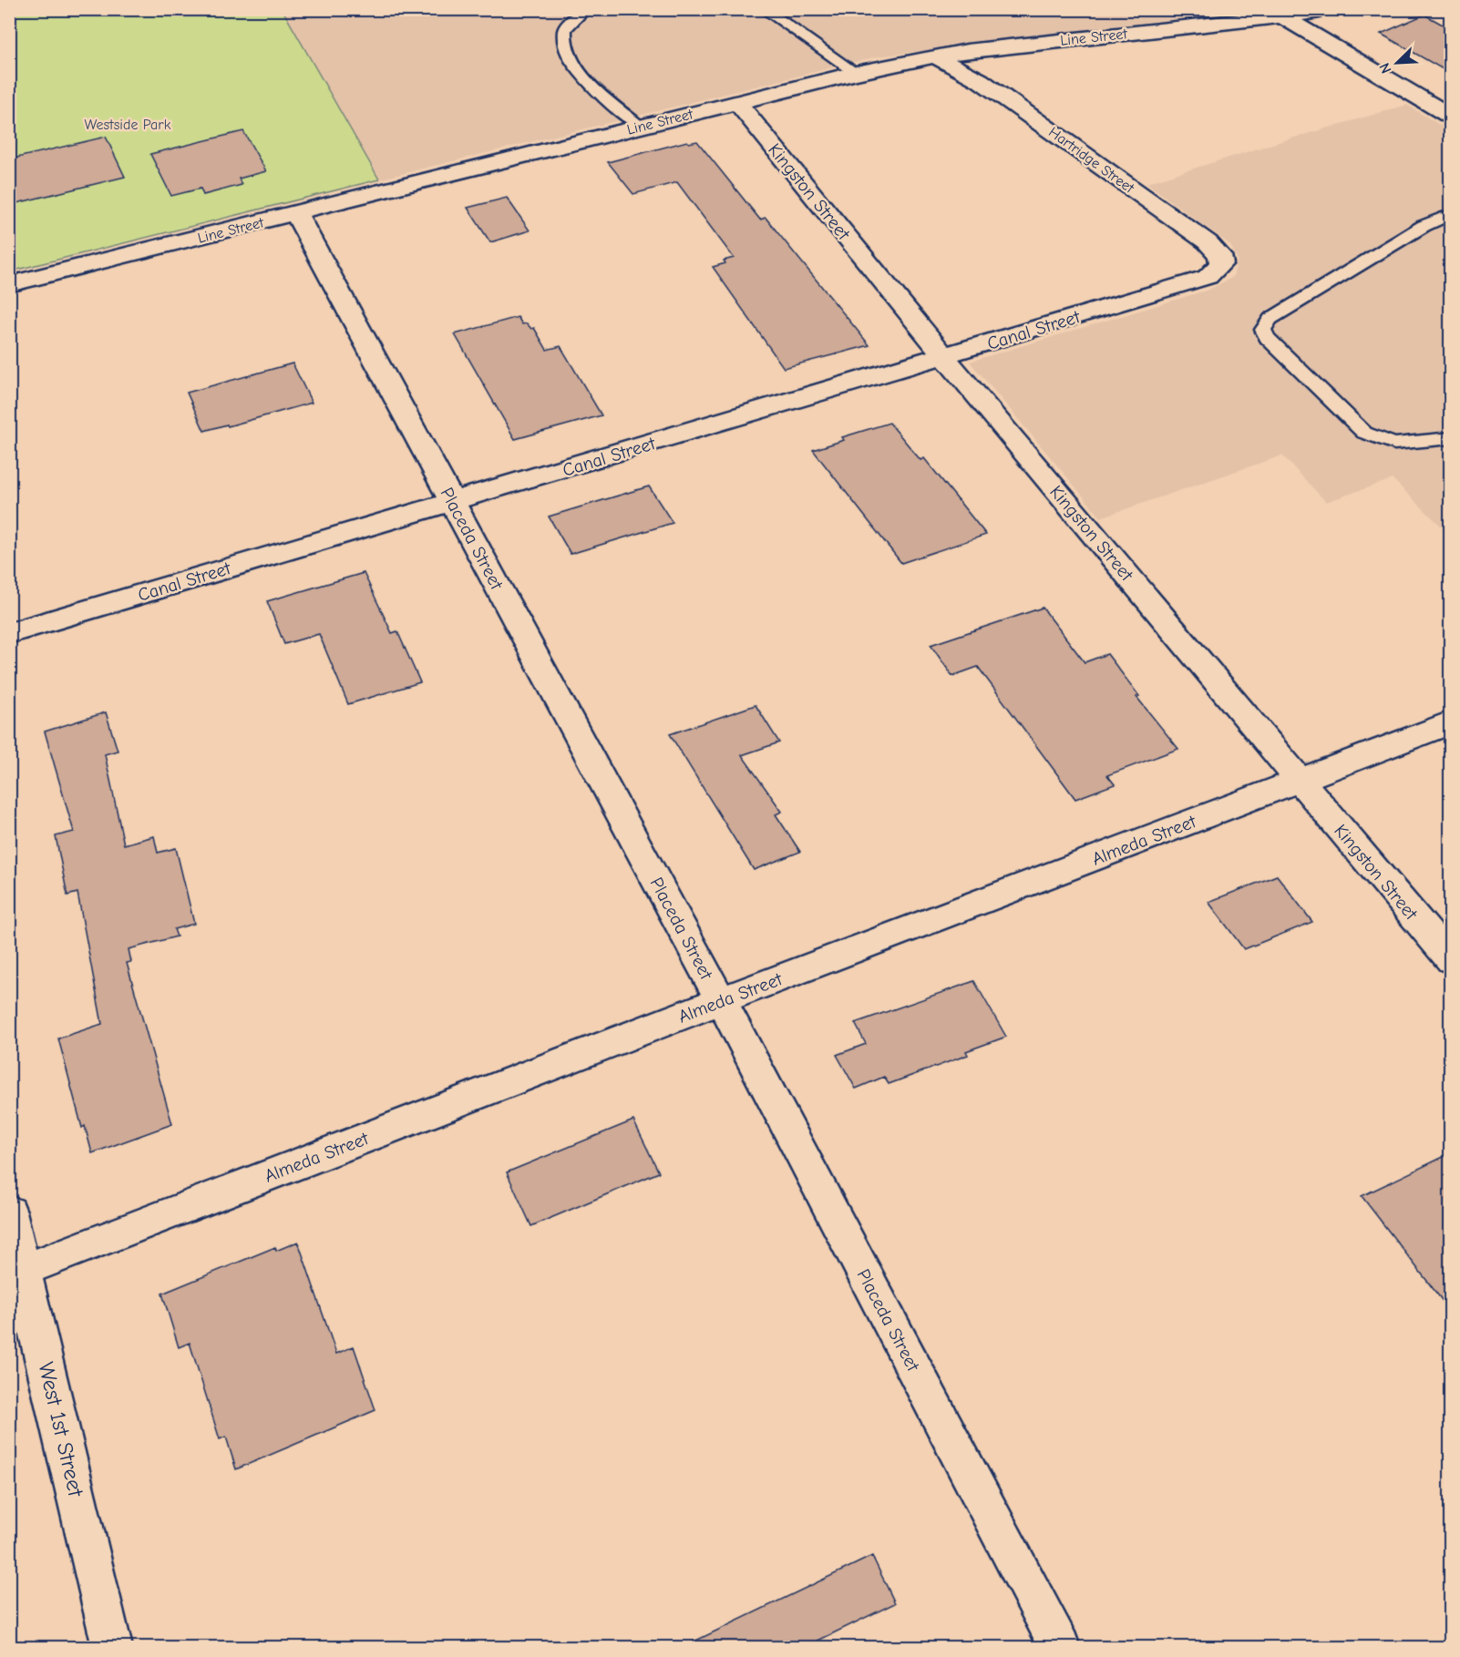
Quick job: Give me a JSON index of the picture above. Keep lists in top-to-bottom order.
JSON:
{
  "streets": {
    "street": [
      "Line Street",
      "Hartridge Street",
      "Kingston Street",
      "Canal Street",
      "Placeda Street",
      "Almeda Street",
      "West 1st Street"
    ]
  },
  "crossings": [
    ["Line Street", "Hartridge Street"],
    ["Line Street", "Kingston Street"],
    ["Line Street", "Placeda Street"],
    ["Hartridge Street", "Canal Street"],
    ["Kingston Street", "Canal Street"],
    ["Kingston Street", "Almeda Street"],
    ["Canal Street", "Placeda Street"],
    ["Placeda Street", "Almeda Street"],
    ["Almeda Street", "West 1st Street"]
  ],
  "parks": ["Westside Park"],
  "north": "bottom left"
}
